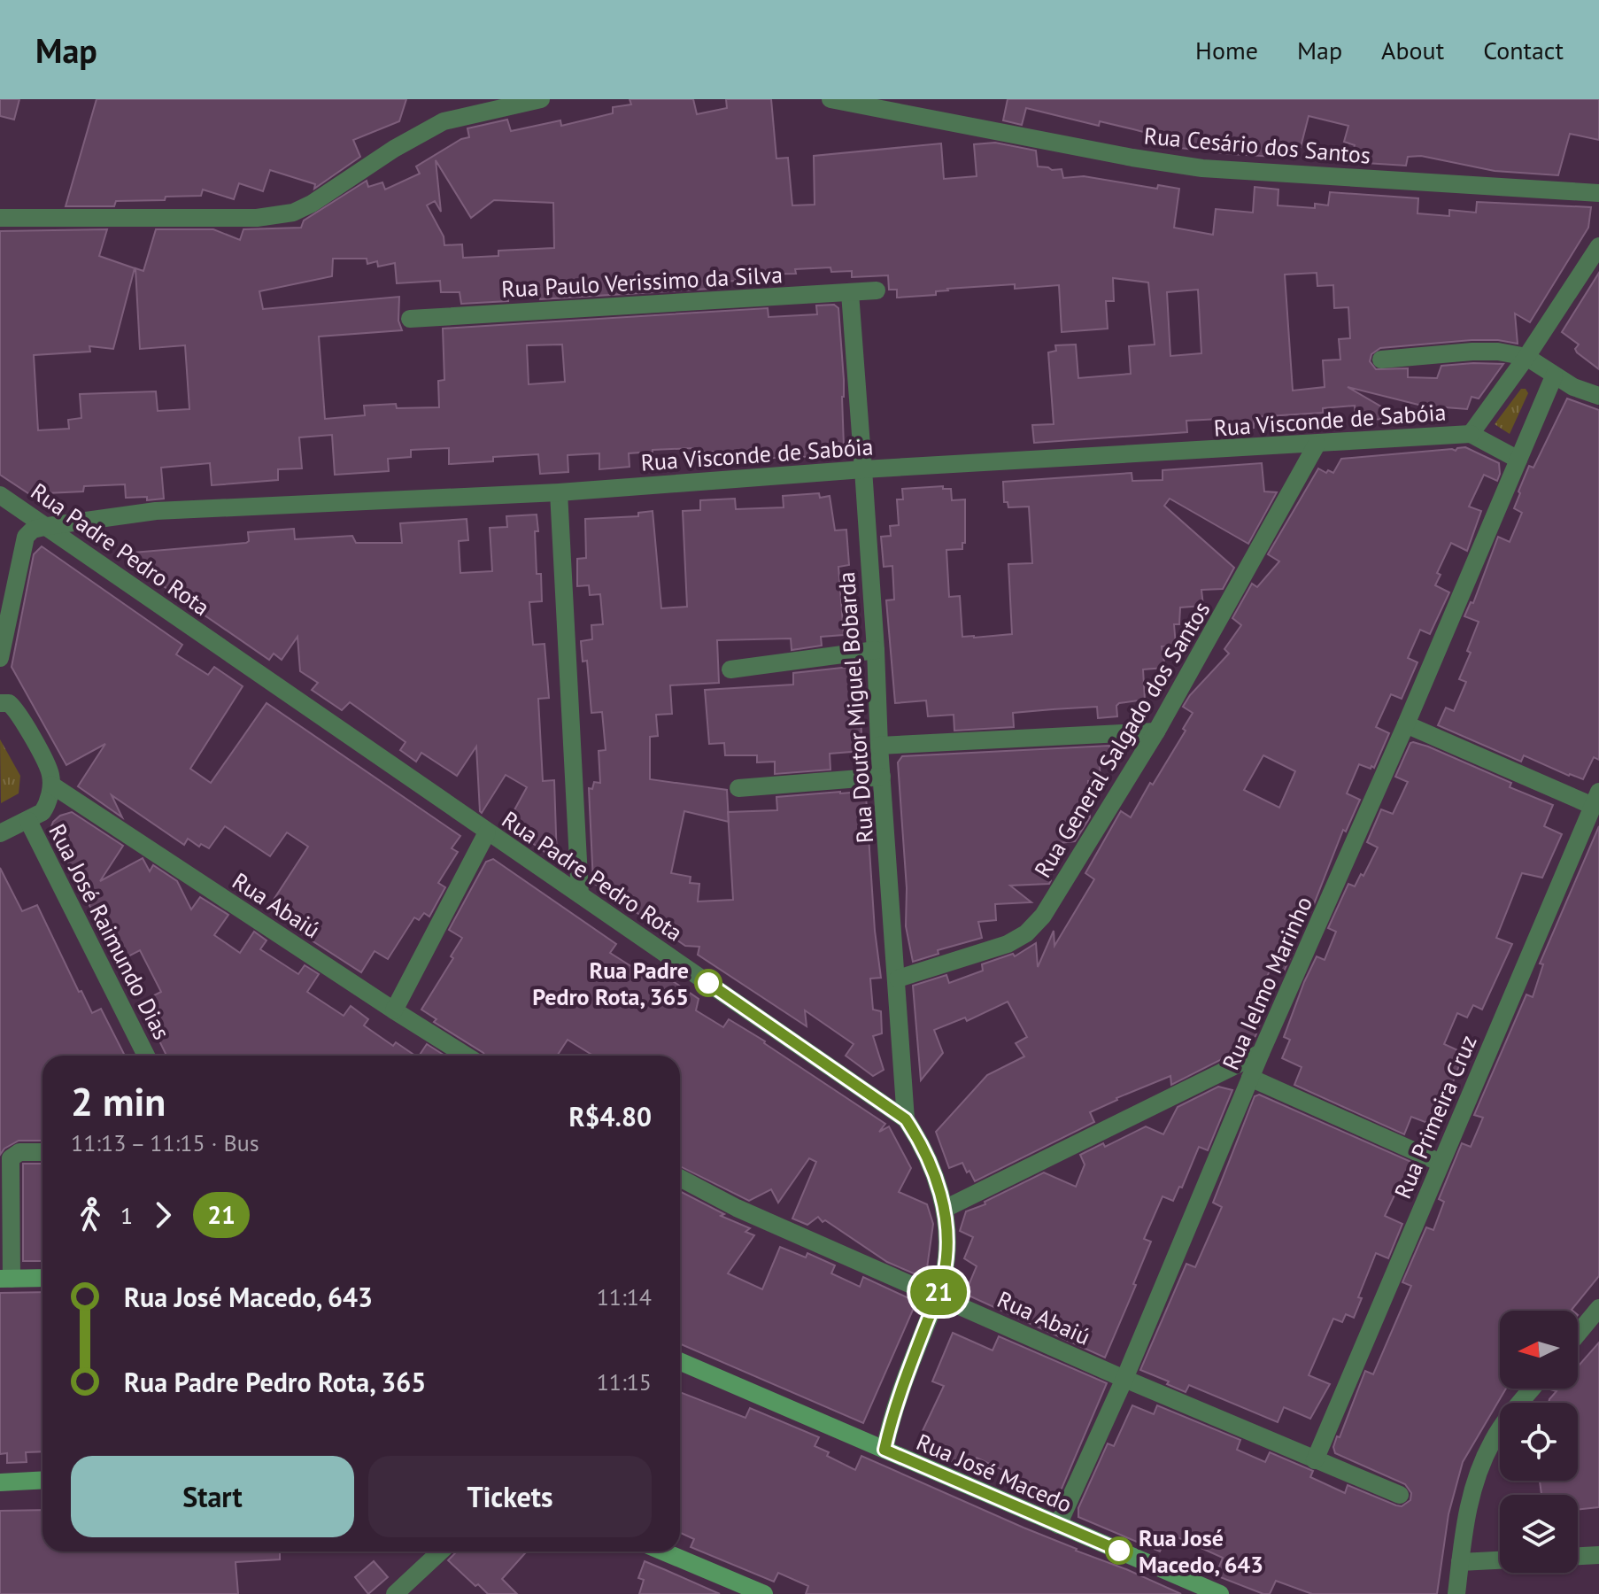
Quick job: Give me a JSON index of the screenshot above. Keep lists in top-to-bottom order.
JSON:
{
  "streets": {
    "street": [
      "Rua Cesário dos Santos",
      "Rua Paulo Verissimo da Silva",
      "Rua Visconde de Sabóia",
      "Rua Padre Pedro Rota",
      "Rua Doutor Miguel Bobarda",
      "Rua General Salgado dos Santos",
      "Rua Abaiú",
      "Rua José Raimundo Dias",
      "Rua Ielmo Marinho",
      "Rua Primeira Cruz",
      "Rua José Macedo"
    ]
  },
  "crossings": [
    ["Rua Paulo Verissimo da Silva", "Rua Doutor Miguel Bobarda"],
    ["Rua Visconde de Sabóia", "Rua Padre Pedro Rota"],
    ["Rua Visconde de Sabóia", "Rua Doutor Miguel Bobarda"],
    ["Rua Visconde de Sabóia", "Rua General Salgado dos Santos"],
    ["Rua Padre Pedro Rota", "Rua Doutor Miguel Bobarda"],
    ["Rua Padre Pedro Rota", "Rua Abaiú"],
    ["Rua Padre Pedro Rota", "Rua José Macedo"],
    ["Rua Doutor Miguel Bobarda", "Rua General Salgado dos Santos"],
    ["Rua Abaiú", "Rua Ielmo Marinho"],
    ["Rua Abaiú", "Rua Primeira Cruz"],
    ["Rua Ielmo Marinho", "Rua José Macedo"]
  ],
  "places": ["Rua Padre Pedro Rota, 365", "Rua José Macedo, 643"],
  "lines": ["bus line 21"],
  "north": "left",
  "page": {
    "header": "Map",
    "nav": [
      "Home",
      "Map",
      "About",
      "Contact"
    ],
    "on_map": "21",
    "heading": ["2 min", "11:13 – 11:15 · Bus", "R$4.80"],
    "legs": ["1", "21"],
    "list": [
      {
        "name": "Rua José Macedo, 643",
        "value": "11:14"
      },
      {
        "name": "Rua Padre Pedro Rota, 365",
        "value": "11:15"
      }
    ],
    "buttons": ["Start", "Tickets"]
  }
}
